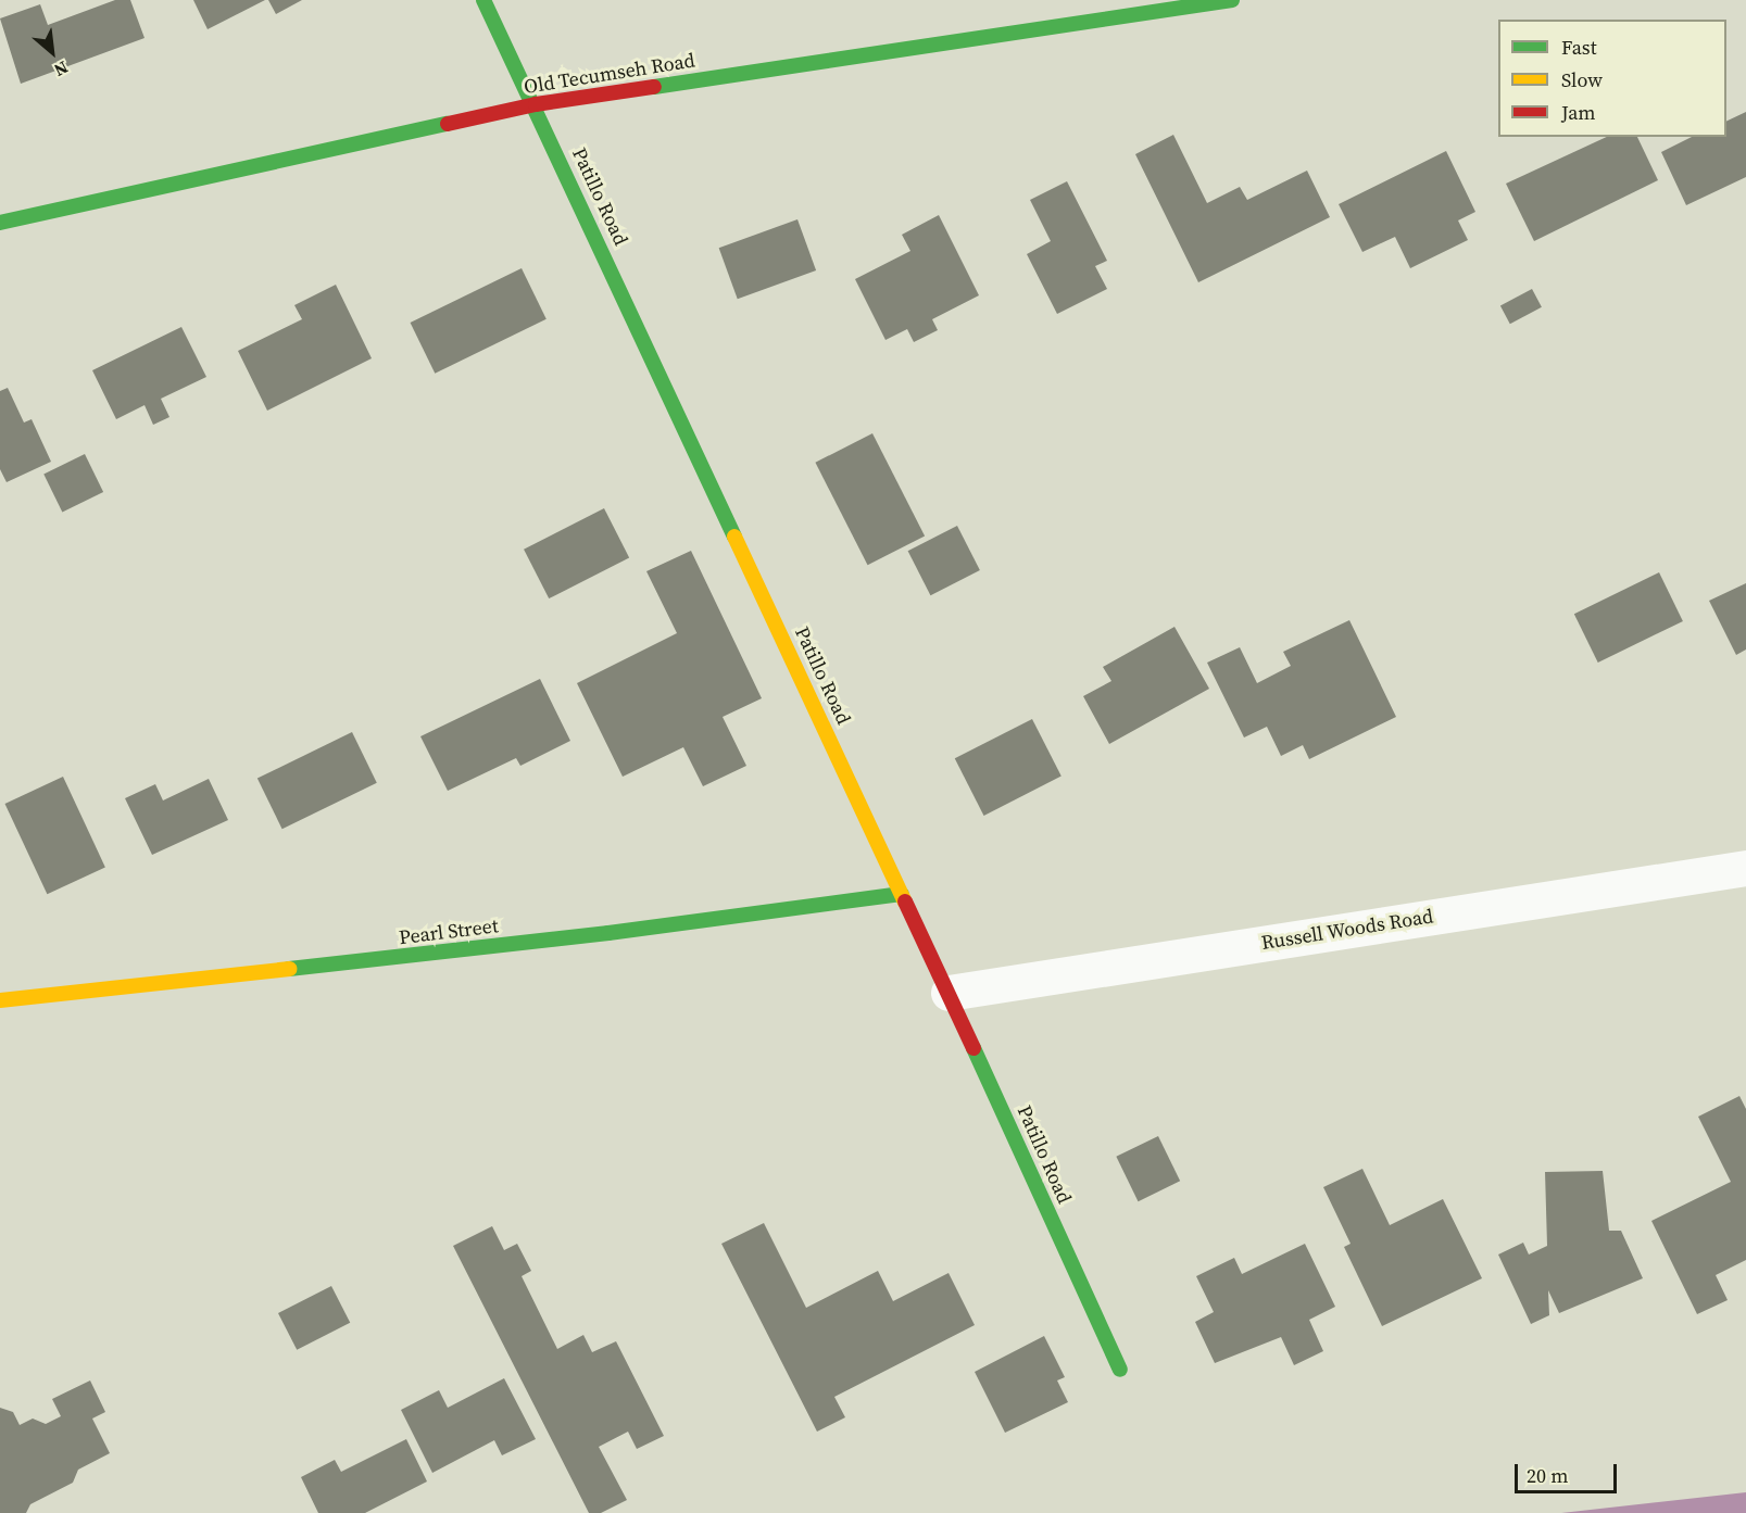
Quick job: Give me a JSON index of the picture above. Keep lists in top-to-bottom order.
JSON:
{
  "streets": {
    "street": [
      "Old Tecumseh Road",
      "Patillo Road",
      "Russell Woods Road",
      "Pearl Street"
    ]
  },
  "crossings": [
    ["Old Tecumseh Road", "Patillo Road"],
    ["Patillo Road", "Russell Woods Road"],
    ["Patillo Road", "Pearl Street"]
  ],
  "legend": ["Fast", "Slow", "Jam"],
  "scale_bar": "20 m",
  "north": "bottom right"
}
